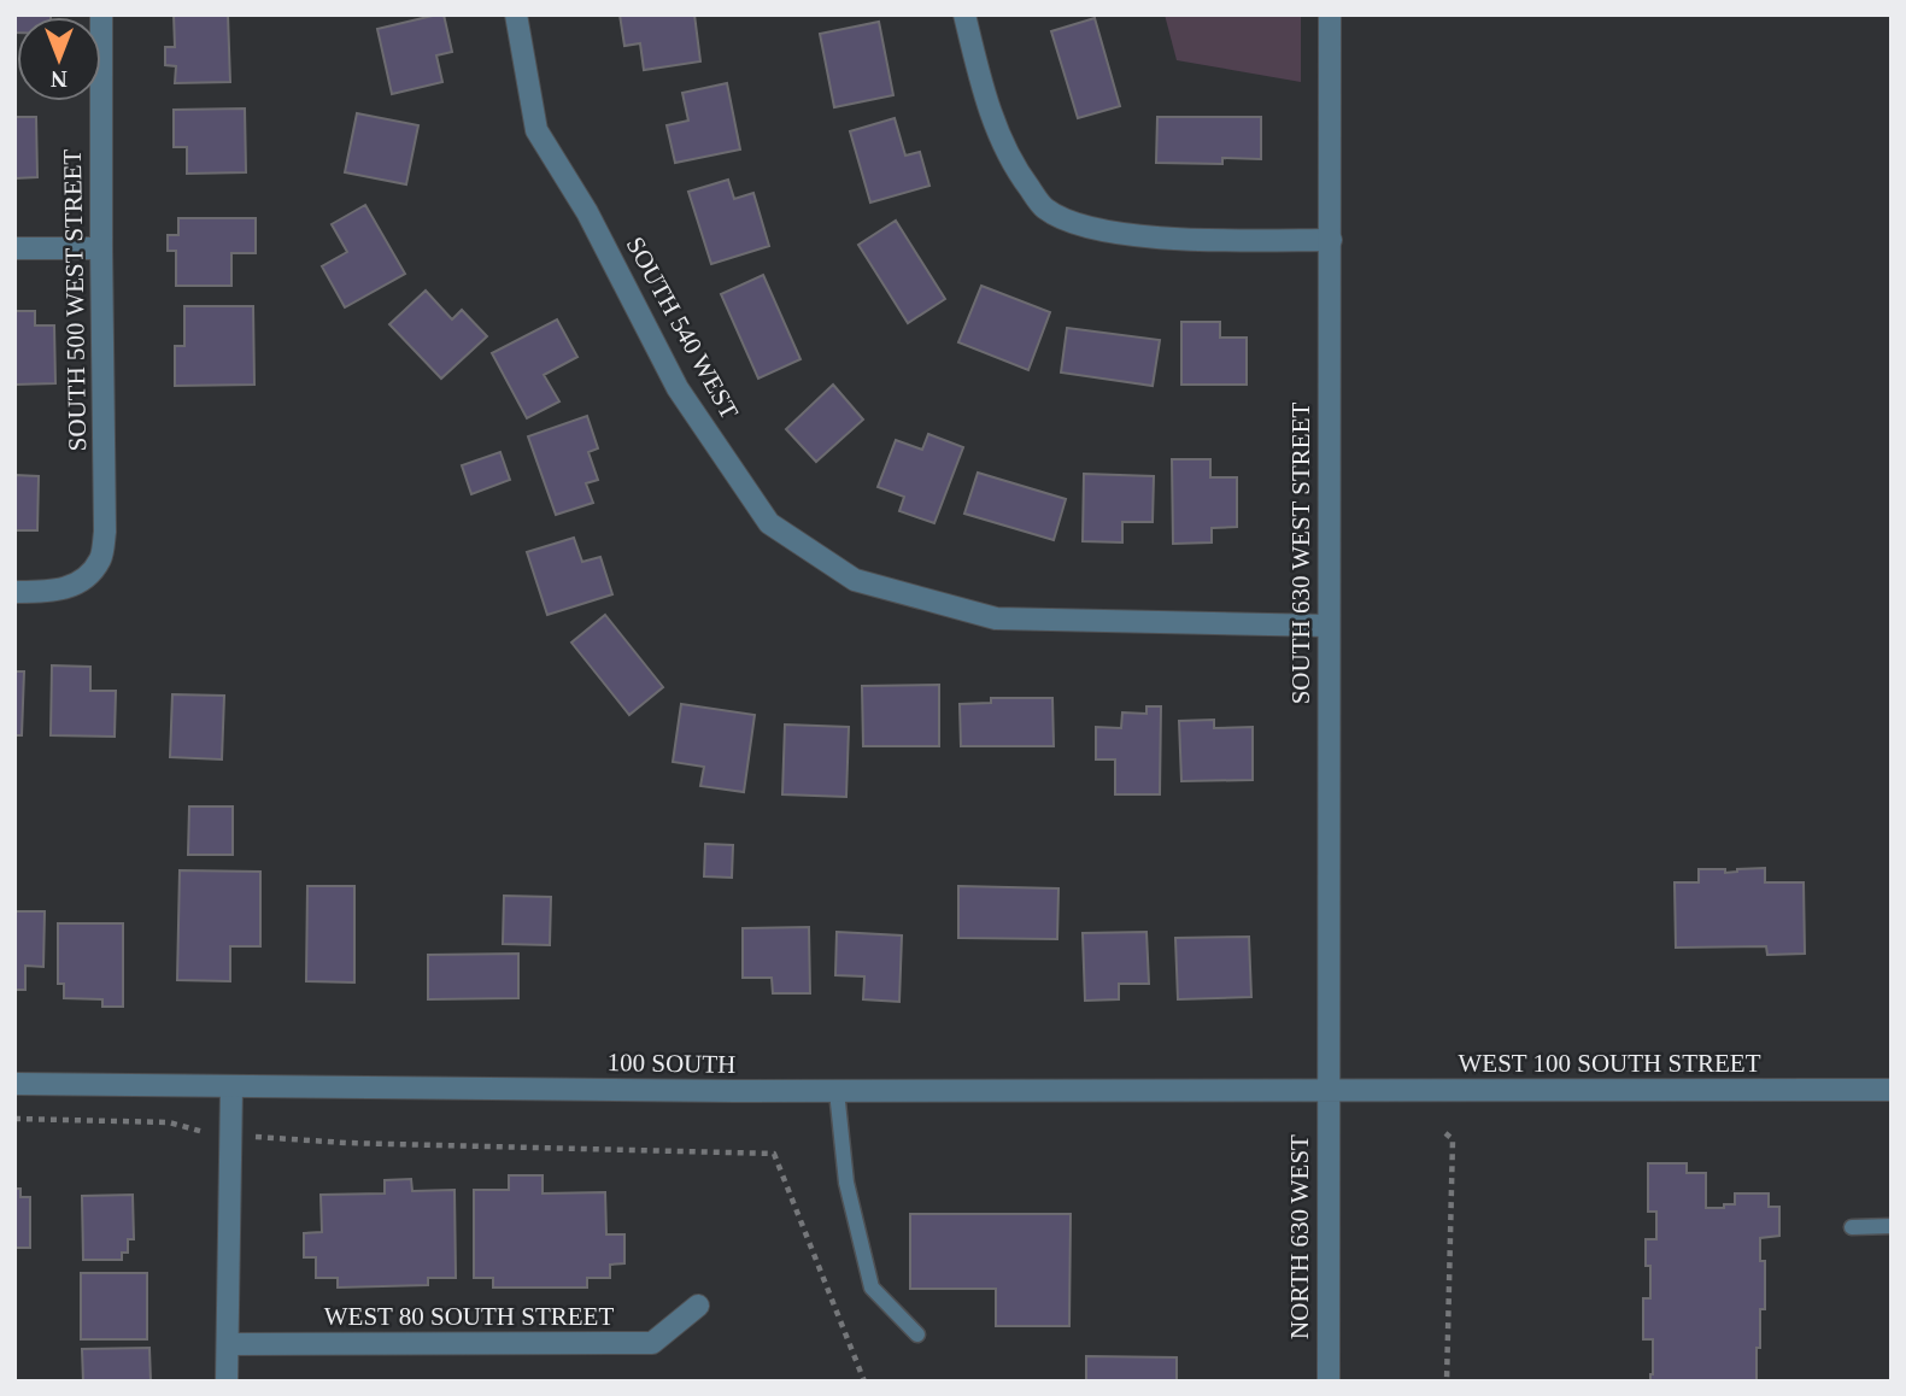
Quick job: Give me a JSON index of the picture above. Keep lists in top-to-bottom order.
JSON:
{
  "streets": {
    "street": [
      "SOUTH 500 WEST STREET",
      "SOUTH 540 WEST",
      "SOUTH 630 WEST STREET",
      "100 SOUTH",
      "WEST 100 SOUTH STREET",
      "NORTH 630 WEST",
      "WEST 80 SOUTH STREET"
    ]
  },
  "crossings": [
    ["SOUTH 540 WEST", "SOUTH 630 WEST STREET"],
    ["SOUTH 630 WEST STREET", "100 SOUTH"],
    ["SOUTH 630 WEST STREET", "WEST 100 SOUTH STREET"],
    ["SOUTH 630 WEST STREET", "NORTH 630 WEST"],
    ["100 SOUTH", "WEST 100 SOUTH STREET"],
    ["100 SOUTH", "NORTH 630 WEST"],
    ["WEST 100 SOUTH STREET", "NORTH 630 WEST"]
  ],
  "north": "bottom"
}
